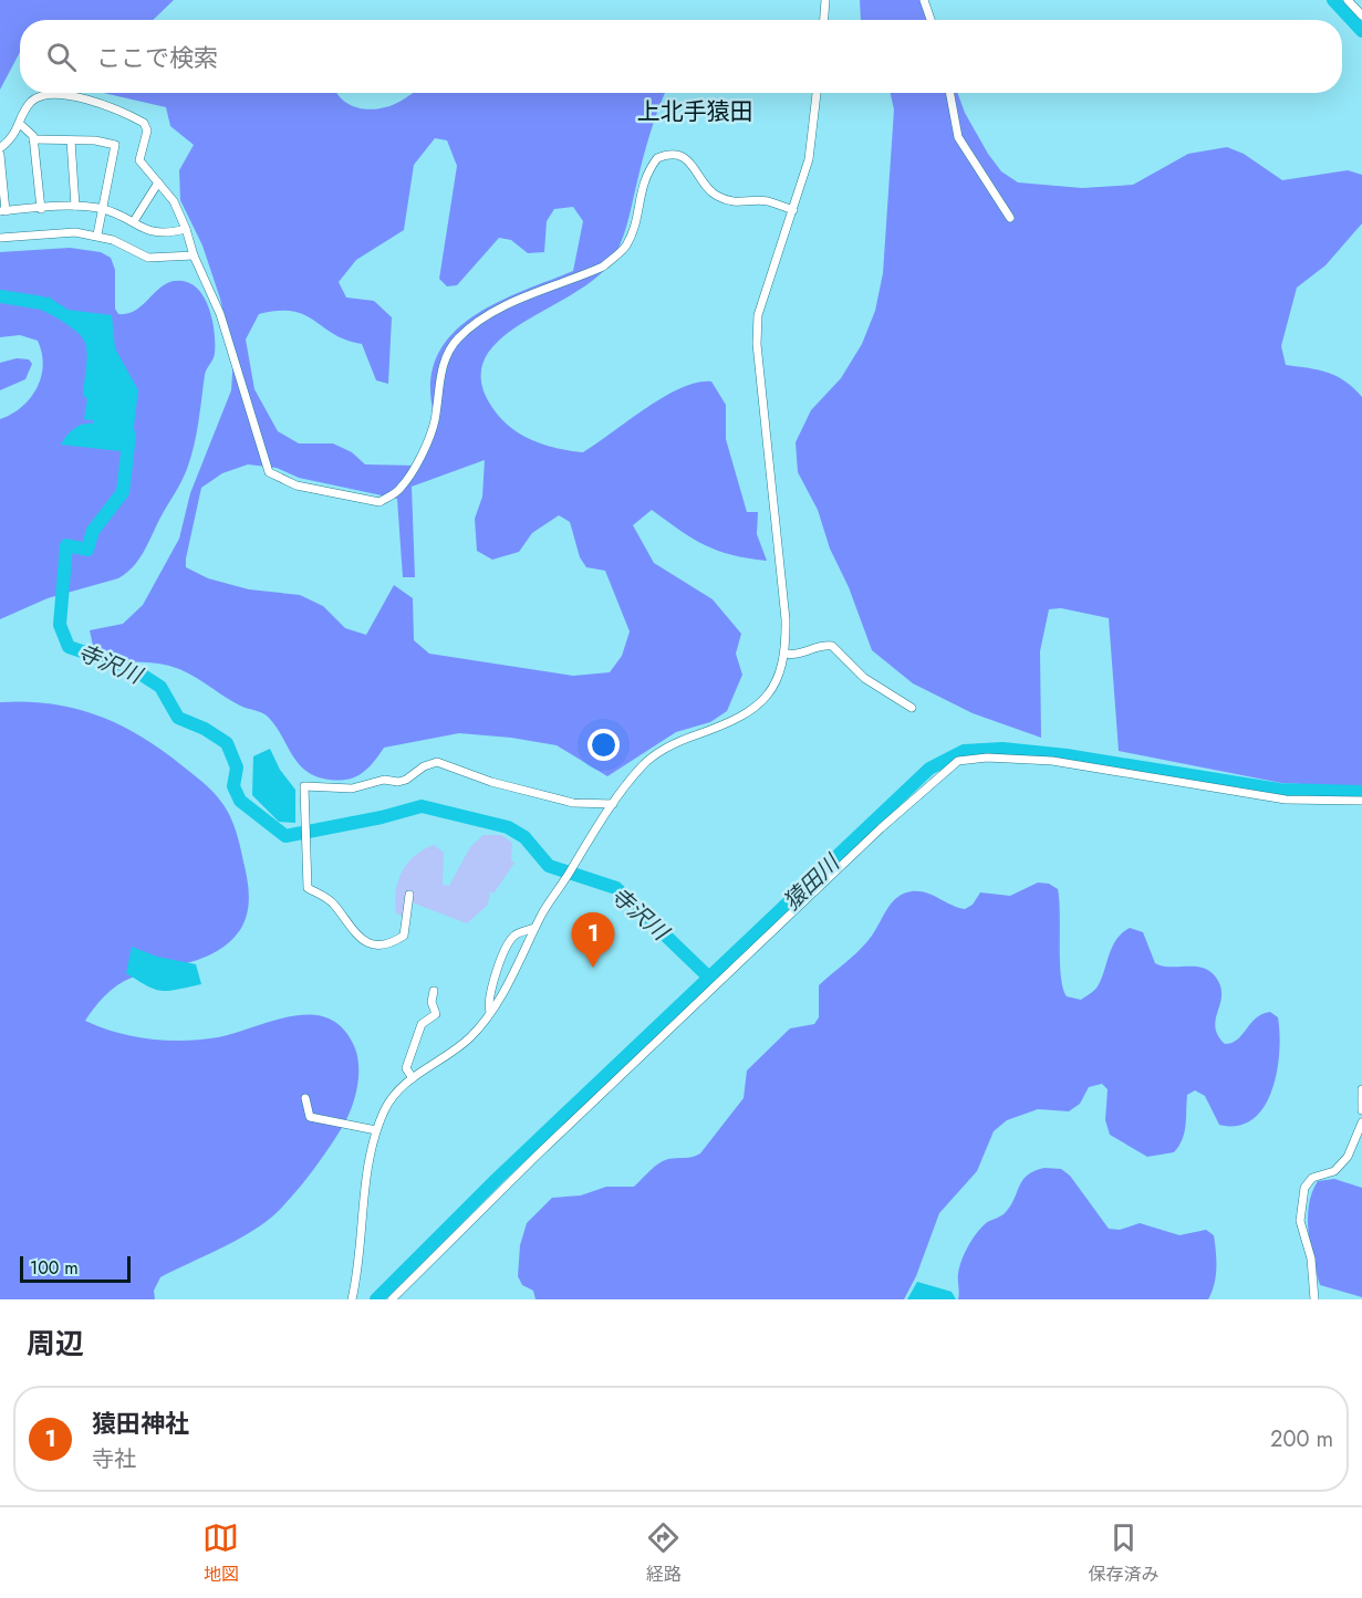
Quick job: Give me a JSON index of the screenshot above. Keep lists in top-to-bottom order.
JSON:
{
  "districts": ["上北手猿田"],
  "water": ["寺沢川", "猿田川"],
  "scale_bar": "100 m",
  "page": {
    "search": "ここで検索",
    "pins": "1",
    "scale": "100 m",
    "heading": "周辺",
    "list": [
      {
        "mark": "1",
        "name": "猿田神社",
        "note": "寺社",
        "value": "200 m"
      }
    ],
    "nav": ["地図", "経路", "保存済み"]
  }
}
